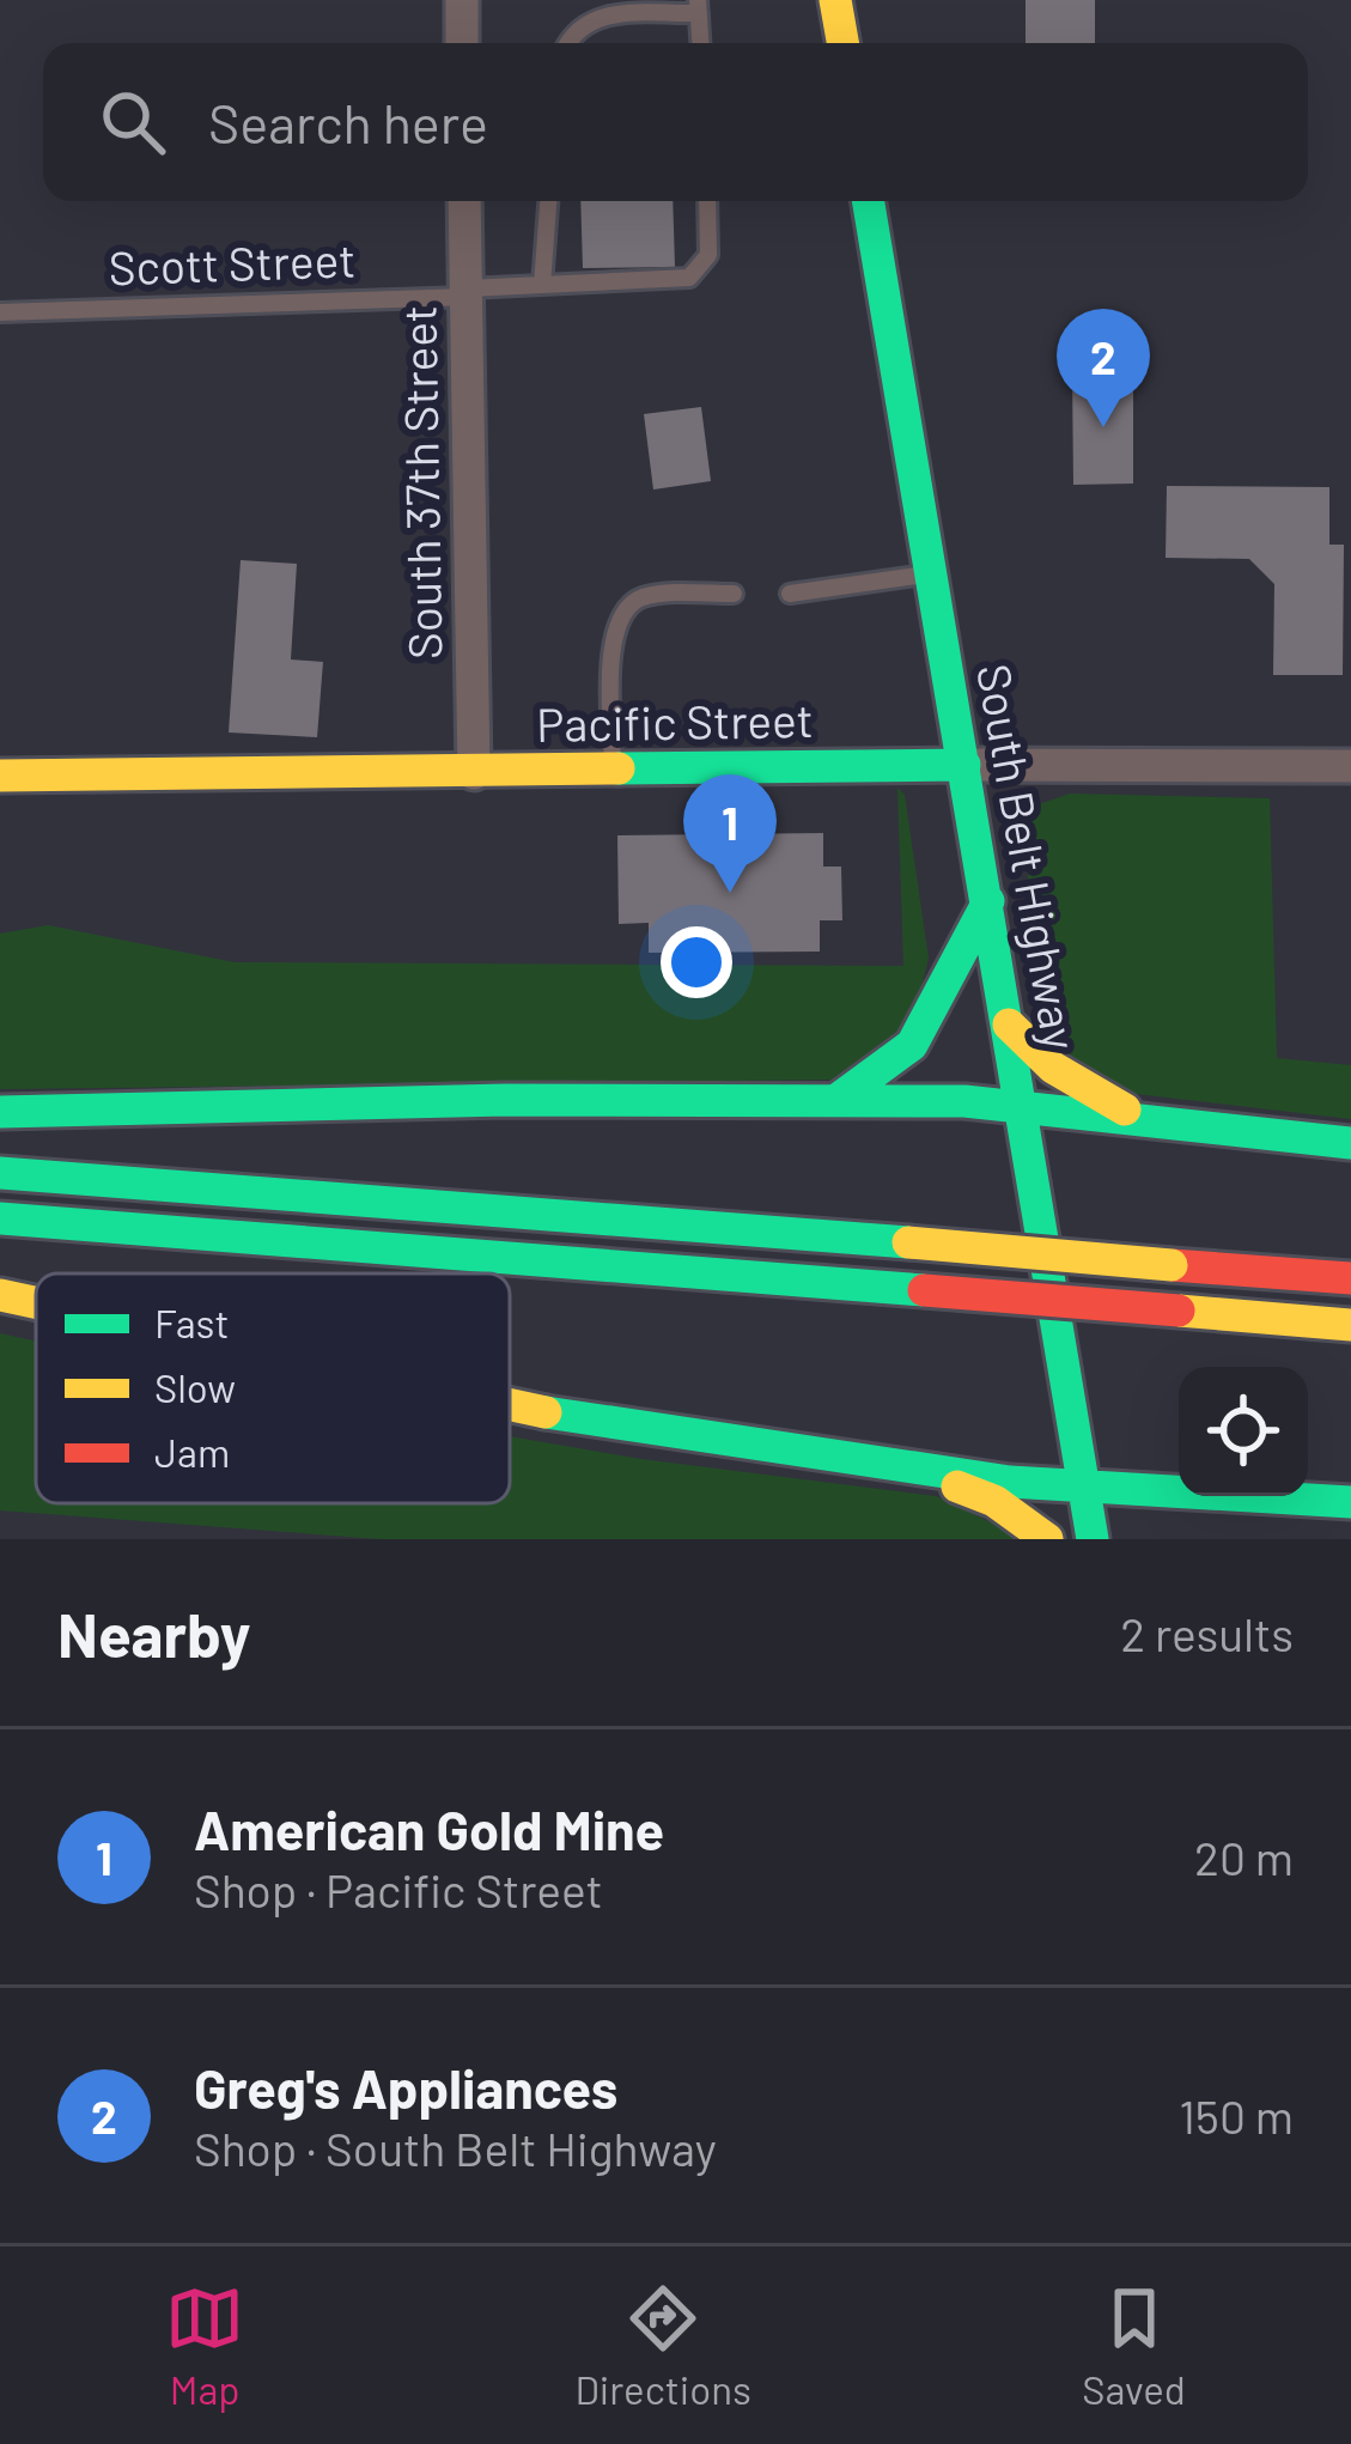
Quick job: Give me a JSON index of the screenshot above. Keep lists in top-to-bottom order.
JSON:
{
  "streets": {
    "main road": ["Pacific Street", "South Belt Highway"],
    "street": ["South 37th Street"],
    "lane": ["Scott Street"]
  },
  "crossings": [
    ["Scott Street", "South 37th Street"],
    ["South 37th Street", "Pacific Street"],
    ["Pacific Street", "South Belt Highway"]
  ],
  "legend": ["Fast", "Slow", "Jam"],
  "page": {
    "search": "Search here",
    "pins": ["2", "1"],
    "heading": ["Nearby", "2 results"],
    "list": [
      {
        "mark": "1",
        "name": "American Gold Mine",
        "note": "Shop · Pacific Street",
        "value": "20 m"
      },
      {
        "mark": "2",
        "name": "Greg's Appliances",
        "note": "Shop · South Belt Highway",
        "value": "150 m"
      }
    ],
    "nav": ["Map", "Directions", "Saved"]
  }
}
